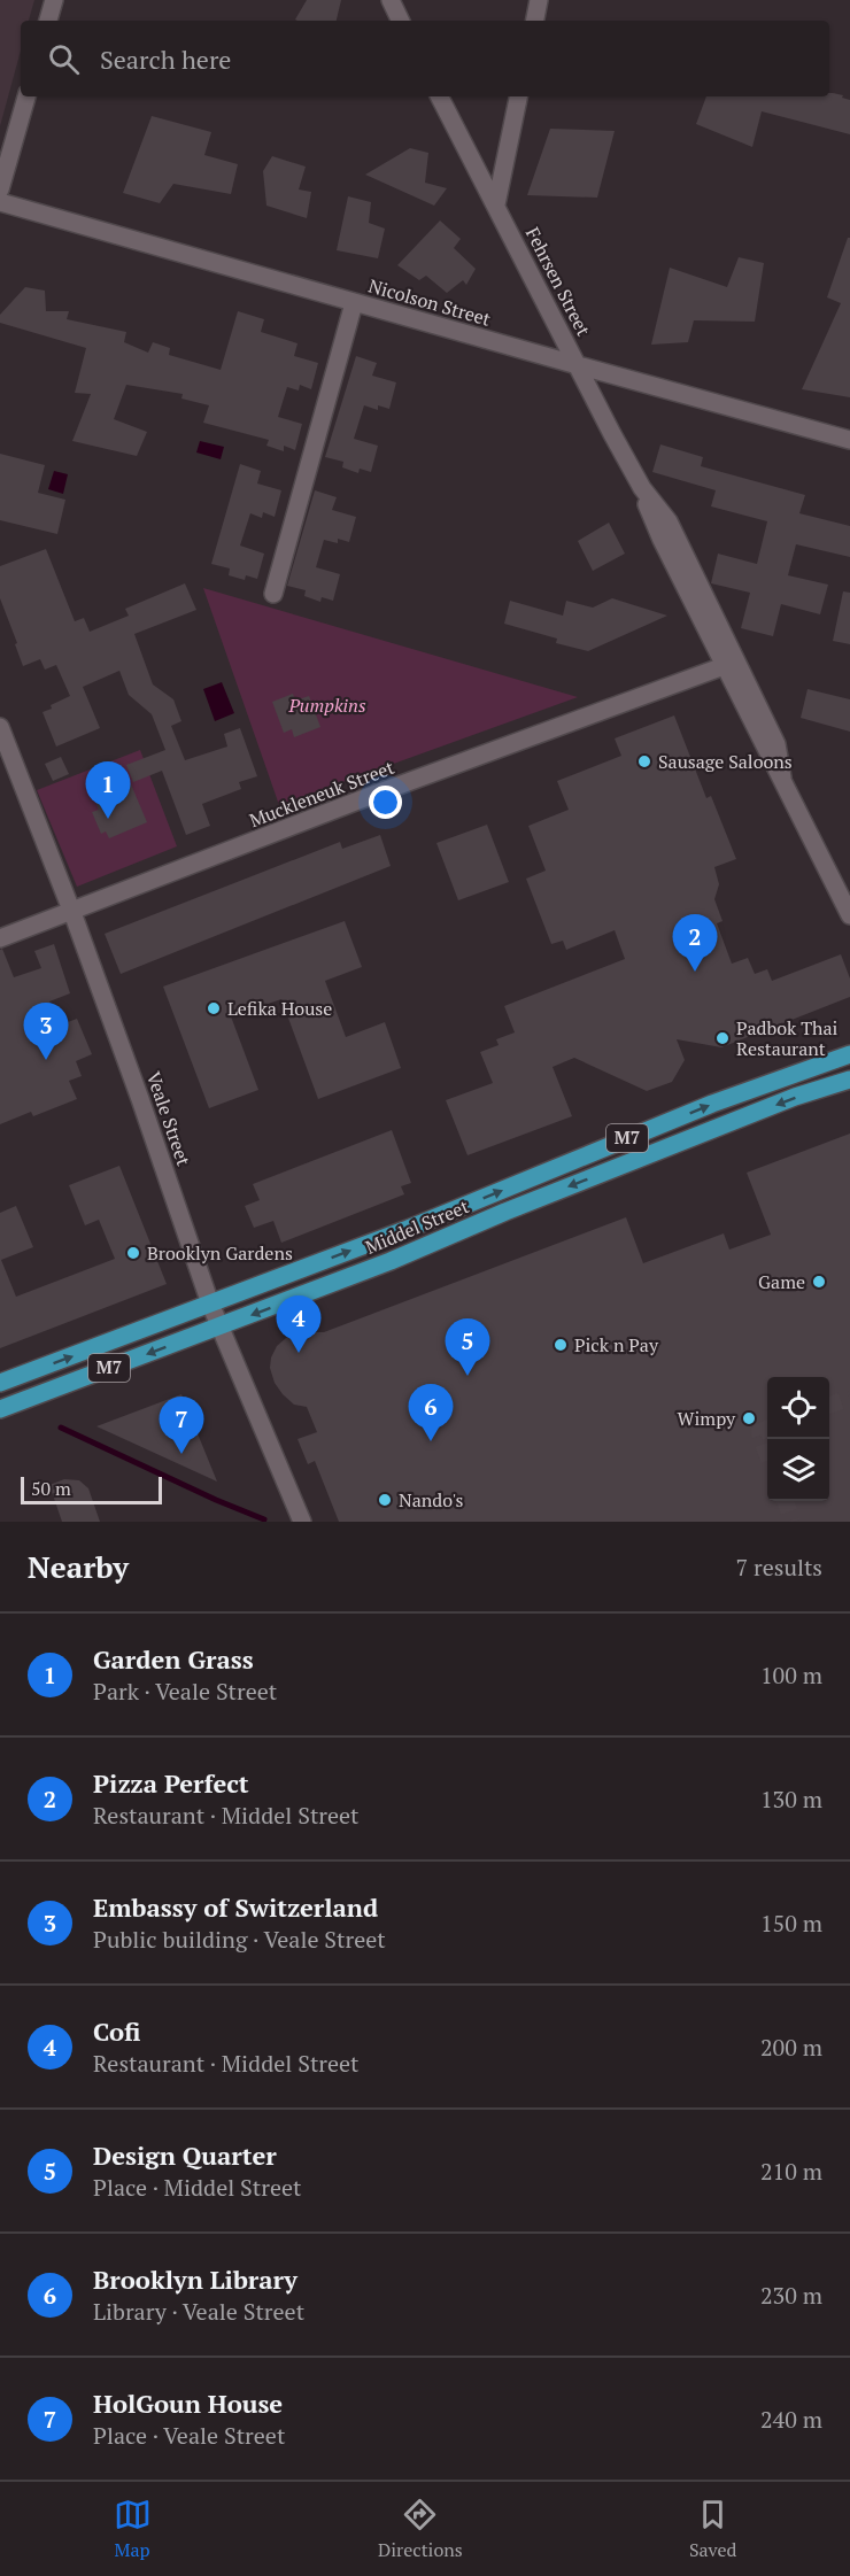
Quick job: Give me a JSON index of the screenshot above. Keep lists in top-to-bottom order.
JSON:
{
  "streets": {
    "main road": ["M7", "Middel Street"],
    "street": [
      "Fehrsen Street",
      "Nicolson Street",
      "Muckleneuk Street",
      "Veale Street"
    ]
  },
  "crossings": [
    ["Fehrsen Street", "Nicolson Street"],
    ["Fehrsen Street", "Muckleneuk Street"],
    ["Muckleneuk Street", "Veale Street"],
    ["Veale Street", "Middel Street"]
  ],
  "parks": ["Pumpkins"],
  "places": [
    "Sausage Saloons",
    "Lefika House",
    "Padbok Thai Restaurant",
    "Brooklyn Gardens",
    "Game",
    "Pick n Pay",
    "Wimpy",
    "Nando's"
  ],
  "scale_bar": "50 m",
  "page": {
    "search": "Search here",
    "pins": [
      "1",
      "2",
      "3",
      "4",
      "5",
      "6",
      "7"
    ],
    "scale": "50 m",
    "heading": ["Nearby", "7 results"],
    "list": [
      {
        "mark": "1",
        "name": "Garden Grass",
        "note": "Park · Veale Street",
        "value": "100 m"
      },
      {
        "mark": "2",
        "name": "Pizza Perfect",
        "note": "Restaurant · Middel Street",
        "value": "130 m"
      },
      {
        "mark": "3",
        "name": "Embassy of Switzerland",
        "note": "Public building · Veale Street",
        "value": "150 m"
      },
      {
        "mark": "4",
        "name": "Cofi",
        "note": "Restaurant · Middel Street",
        "value": "200 m"
      },
      {
        "mark": "5",
        "name": "Design Quarter",
        "note": "Place · Middel Street",
        "value": "210 m"
      },
      {
        "mark": "6",
        "name": "Brooklyn Library",
        "note": "Library · Veale Street",
        "value": "230 m"
      },
      {
        "mark": "7",
        "name": "HolGoun House",
        "note": "Place · Veale Street",
        "value": "240 m"
      }
    ],
    "nav": ["Map", "Directions", "Saved"]
  }
}
